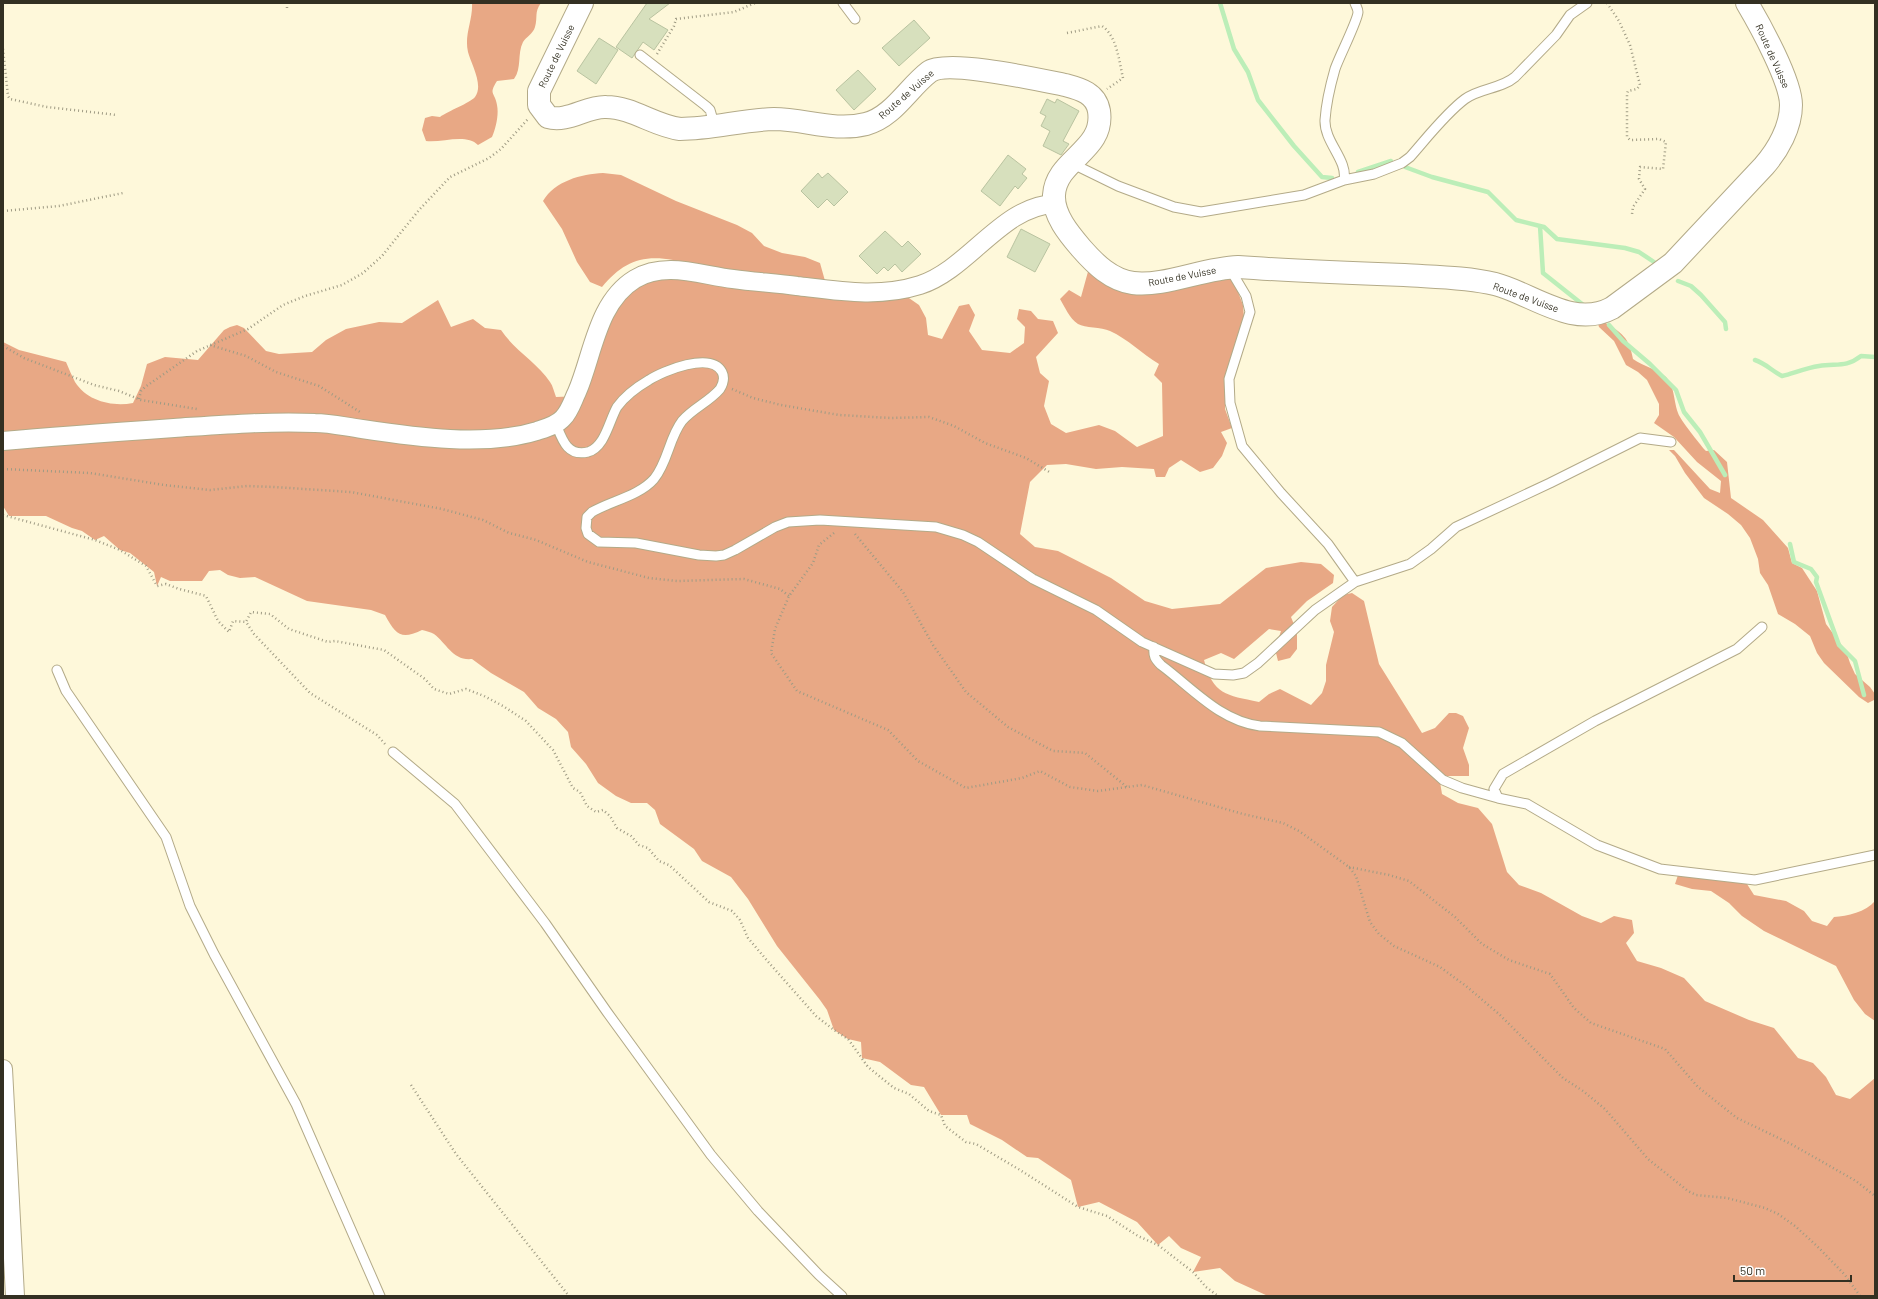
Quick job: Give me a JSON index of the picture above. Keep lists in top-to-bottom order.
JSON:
{
  "streets": {
    "street": ["Route de Vuisse"]
  },
  "scale_bar": "50 m"
}
